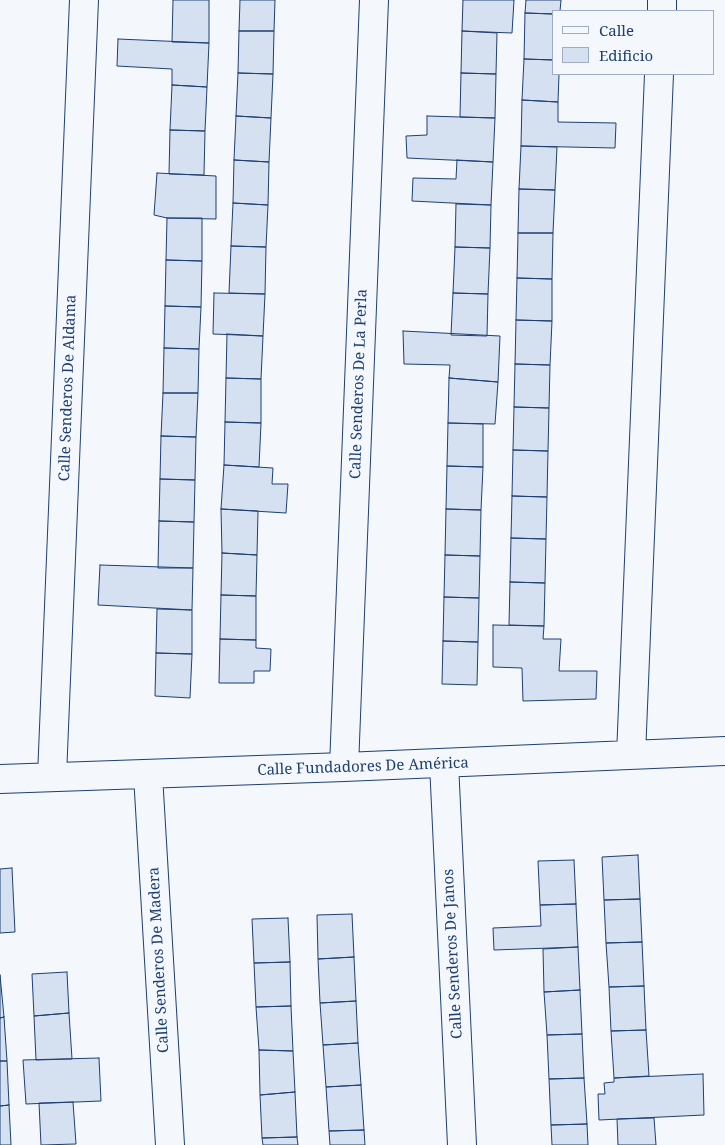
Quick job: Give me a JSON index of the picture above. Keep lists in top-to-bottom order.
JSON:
{
  "streets": {
    "street": [
      "Calle Senderos De La Perla",
      "Calle Senderos De Aldama",
      "Calle Fundadores De América",
      "Calle Senderos De Janos",
      "Calle Senderos De Madera"
    ]
  },
  "crossings": [
    ["Calle Senderos De La Perla", "Calle Fundadores De América"],
    ["Calle Senderos De Aldama", "Calle Fundadores De América"],
    ["Calle Fundadores De América", "Calle Senderos De Janos"],
    ["Calle Fundadores De América", "Calle Senderos De Madera"]
  ],
  "legend": ["Calle", "Edificio"]
}
